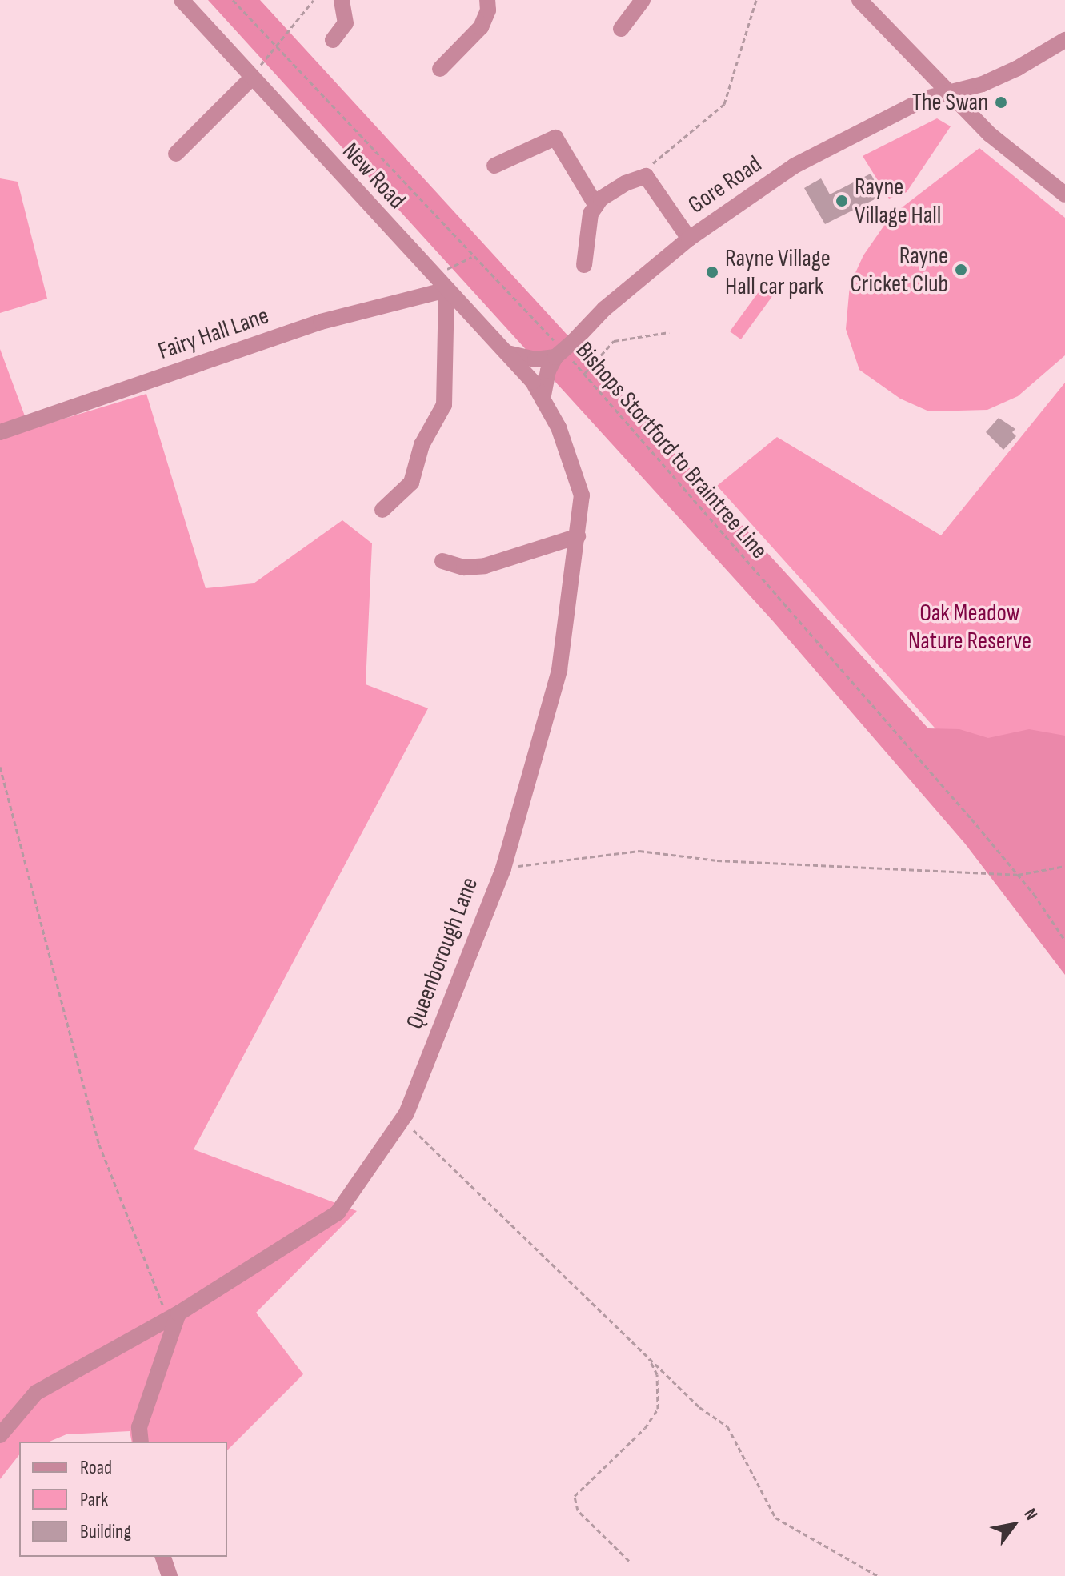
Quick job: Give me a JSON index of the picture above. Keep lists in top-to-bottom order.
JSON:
{
  "streets": {
    "street": [
      "New Road",
      "Gore Road",
      "Fairy Hall Lane",
      "Queenborough Lane"
    ],
    "path": ["Bishops Stortford to Braintree Line"]
  },
  "crossings": [
    ["New Road", "Fairy Hall Lane"],
    ["New Road", "Queenborough Lane"],
    ["Gore Road", "Bishops Stortford to Braintree Line"]
  ],
  "parks": ["Oak Meadow Nature Reserve"],
  "places": [
    "The Swan",
    "Rayne Village Hall",
    "Rayne Cricket Club",
    "Rayne Village Hall car park"
  ],
  "legend": ["Road", "Park", "Building"],
  "north": "top right"
}
